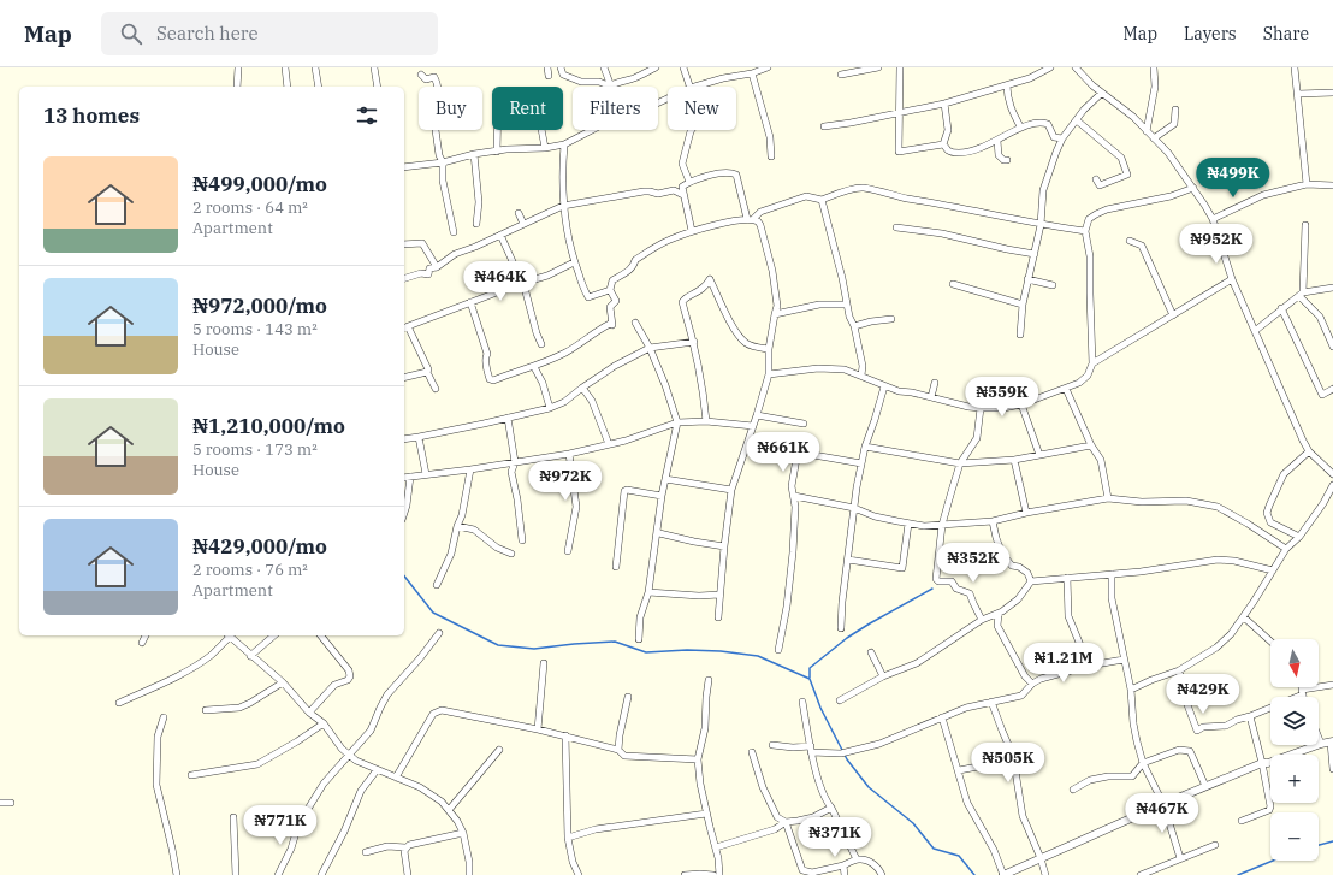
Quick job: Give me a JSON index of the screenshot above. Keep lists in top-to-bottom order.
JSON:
{
  "north": "bottom",
  "page": {
    "header": "Map",
    "search": "Search here",
    "nav": ["Map", "Layers", "Share"],
    "chip": [
      "Buy",
      "Rent",
      "Filters",
      "New"
    ],
    "heading": "13 homes",
    "list": [
      {
        "name": "₦499,000/mo",
        "note": "2 rooms · 64 m² · Apartment"
      },
      {
        "name": "₦972,000/mo",
        "note": "5 rooms · 143 m² · House"
      },
      {
        "name": "₦1,210,000/mo",
        "note": "5 rooms · 173 m² · House"
      },
      {
        "name": "₦429,000/mo",
        "note": "2 rooms · 76 m² · Apartment"
      }
    ],
    "price": [
      "₦499K",
      "₦952K",
      "₦464K",
      "₦559K",
      "₦661K",
      "₦972K",
      "₦352K",
      "₦1.21M",
      "₦429K",
      "₦505K",
      "₦467K",
      "₦771K",
      "₦371K"
    ],
    "map_buttons": ["+", "−"]
  }
}
